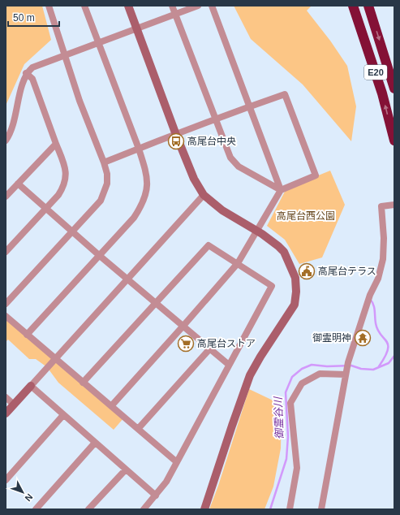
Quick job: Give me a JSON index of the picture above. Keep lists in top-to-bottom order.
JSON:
{
  "streets": {
    "highway": ["E20"]
  },
  "water": ["御霊谷川"],
  "parks": ["高尾台西公園"],
  "places": {
    "bus stop": ["高尾台中央"],
    "public building": ["高尾台テラス"],
    "temple": ["御霊明神"],
    "supermarket": ["高尾台ストア"]
  },
  "scale_bar": "50 m",
  "north": "bottom right"
}
